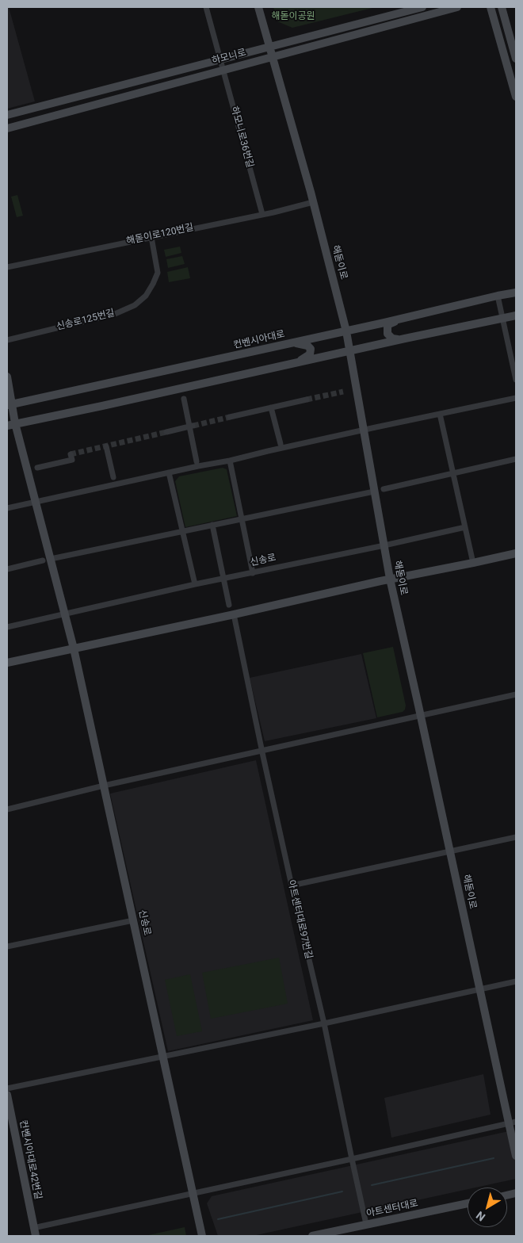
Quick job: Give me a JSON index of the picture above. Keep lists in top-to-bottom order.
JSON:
{
  "streets": {
    "street": [
      "하모니로",
      "하모니로36번길",
      "해돋이로120번길",
      "해돋이로",
      "신송로125번길",
      "컨벤시아대로",
      "신송로",
      "아트센터대로97번길",
      "컨벤시아대로42번길",
      "아트센터대로"
    ]
  },
  "crossings": [
    ["하모니로", "하모니로36번길"],
    ["하모니로", "해돋이로"],
    ["하모니로36번길", "해돋이로120번길"],
    ["해돋이로120번길", "해돋이로"],
    ["해돋이로120번길", "신송로125번길"],
    ["해돋이로", "컨벤시아대로"],
    ["해돋이로", "신송로"],
    ["컨벤시아대로", "신송로"],
    ["아트센터대로97번길", "아트센터대로"]
  ],
  "parks": ["해돋이공원"],
  "north": "bottom left"
}
